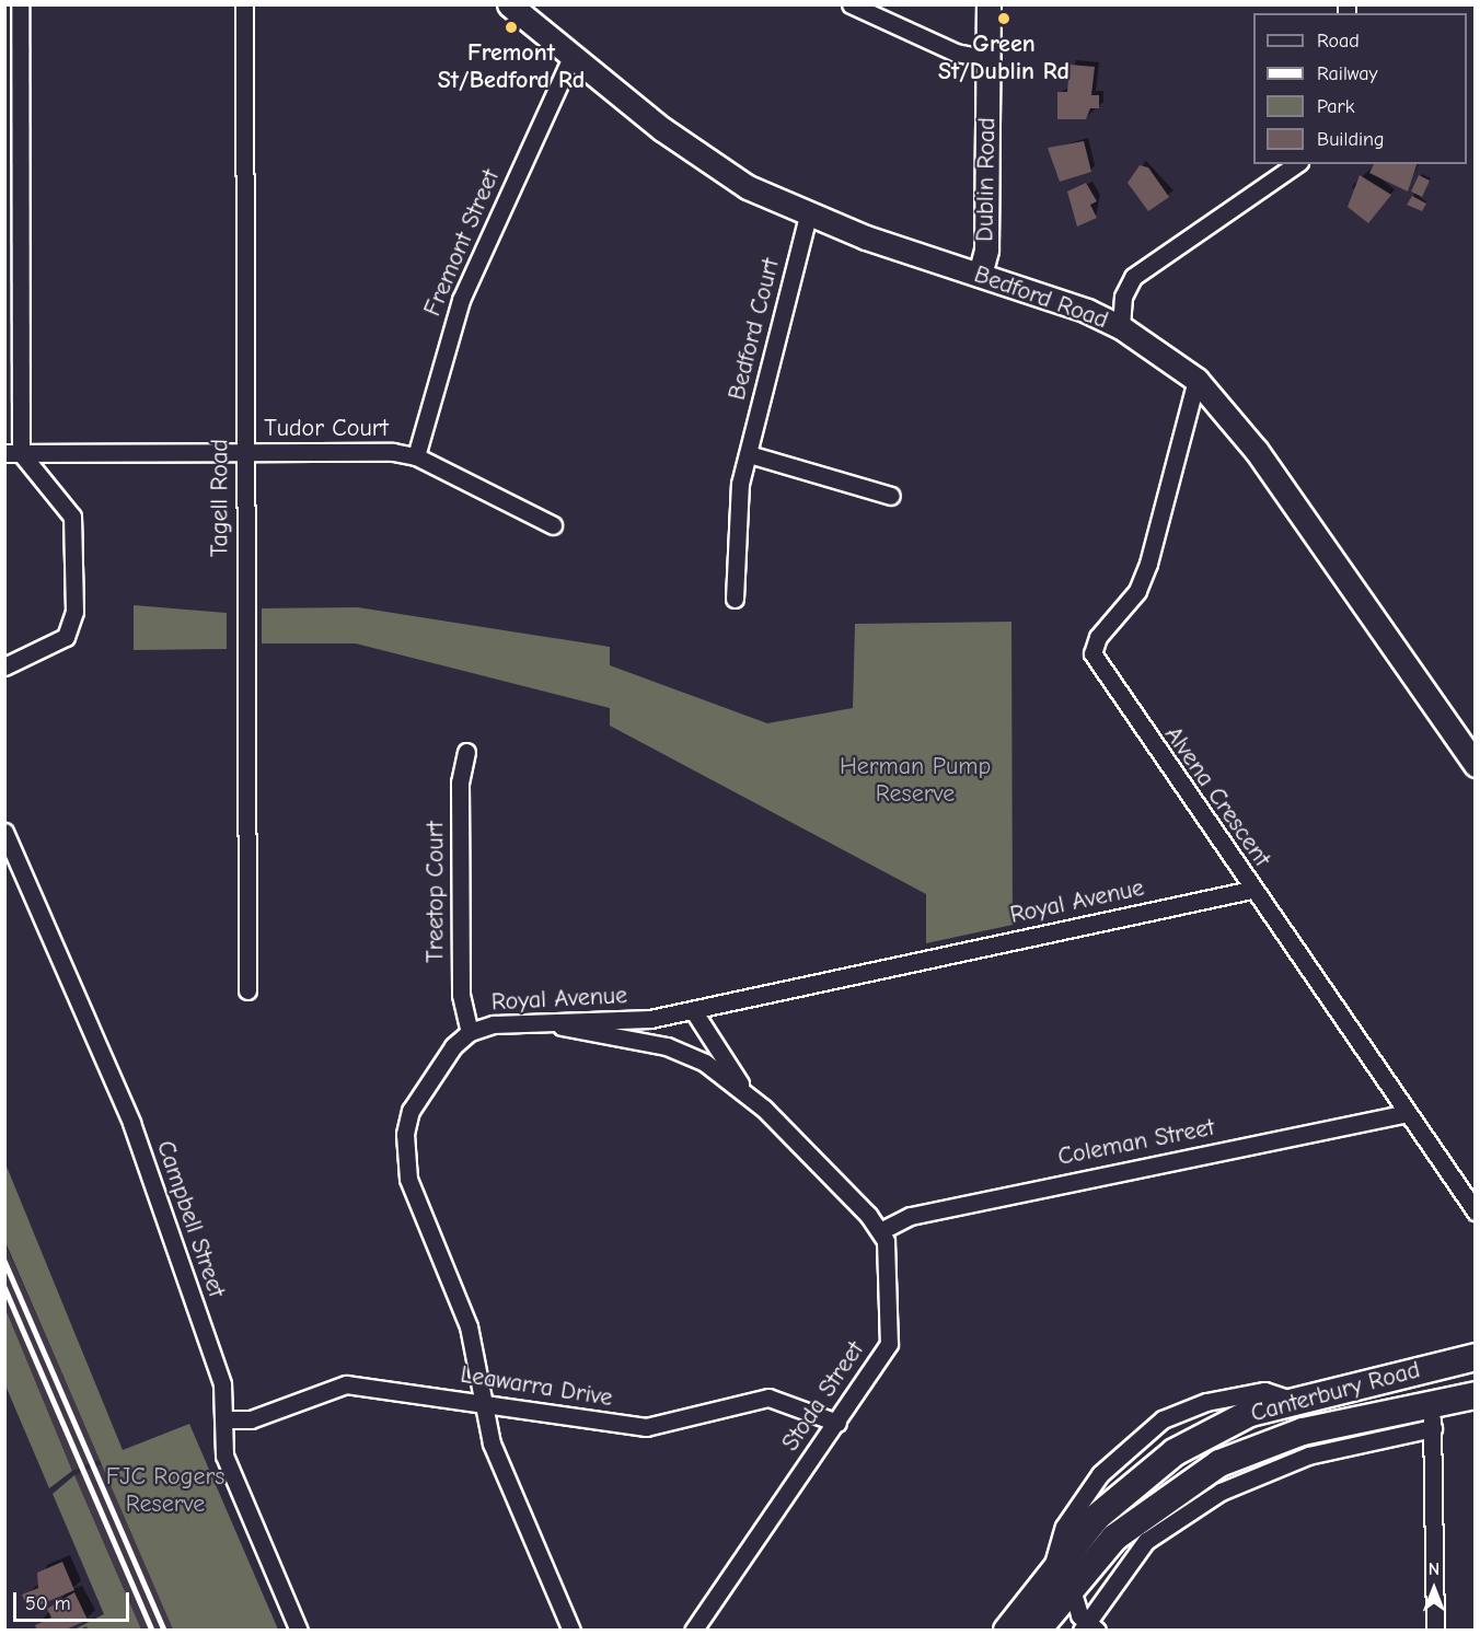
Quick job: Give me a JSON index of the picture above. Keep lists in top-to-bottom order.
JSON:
{
  "streets": {
    "main road": ["Dublin Road", "Bedford Road", "Canterbury Road"],
    "street": [
      "Fremont Street",
      "Bedford Court",
      "Tudor Court",
      "Tagell Road",
      "Alvena Crescent",
      "Treetop Court",
      "Royal Avenue",
      "Coleman Street",
      "Campbell Street",
      "Leawarra Drive",
      "Stoda Street"
    ]
  },
  "crossings": [
    ["Dublin Road", "Bedford Road"],
    ["Fremont Street", "Bedford Road"],
    ["Fremont Street", "Tudor Court"],
    ["Bedford Road", "Bedford Court"],
    ["Bedford Road", "Alvena Crescent"],
    ["Tudor Court", "Tagell Road"],
    ["Alvena Crescent", "Royal Avenue"],
    ["Alvena Crescent", "Coleman Street"],
    ["Treetop Court", "Royal Avenue"],
    ["Royal Avenue", "Leawarra Drive"],
    ["Royal Avenue", "Stoda Street"],
    ["Coleman Street", "Stoda Street"],
    ["Campbell Street", "Leawarra Drive"],
    ["Leawarra Drive", "Stoda Street"]
  ],
  "parks": ["Herman Pump Reserve", "FJC Rogers Reserve"],
  "places": ["Green St/Dublin Rd", "Fremont St/Bedford Rd"],
  "legend": [
    "Road",
    "Railway",
    "Park",
    "Building"
  ],
  "scale_bar": "50 m",
  "north": "top"
}
